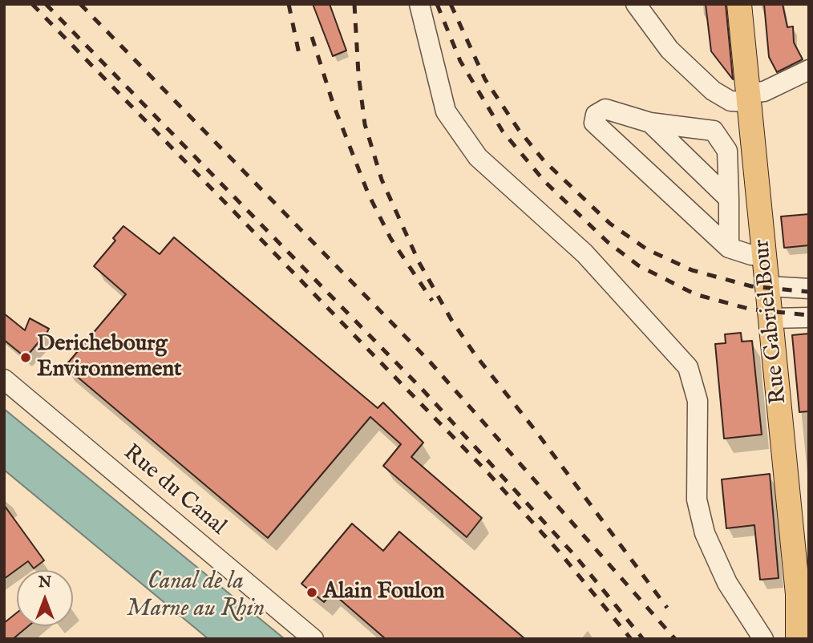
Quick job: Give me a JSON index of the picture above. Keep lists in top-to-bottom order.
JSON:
{
  "streets": {
    "main road": ["Rue Gabriel Bour"],
    "street": ["Rue du Canal"]
  },
  "water": ["Canal de la Marne au Rhin"],
  "places": ["Derichebourg Environnement", "Alain Foulon"],
  "north": "top"
}
